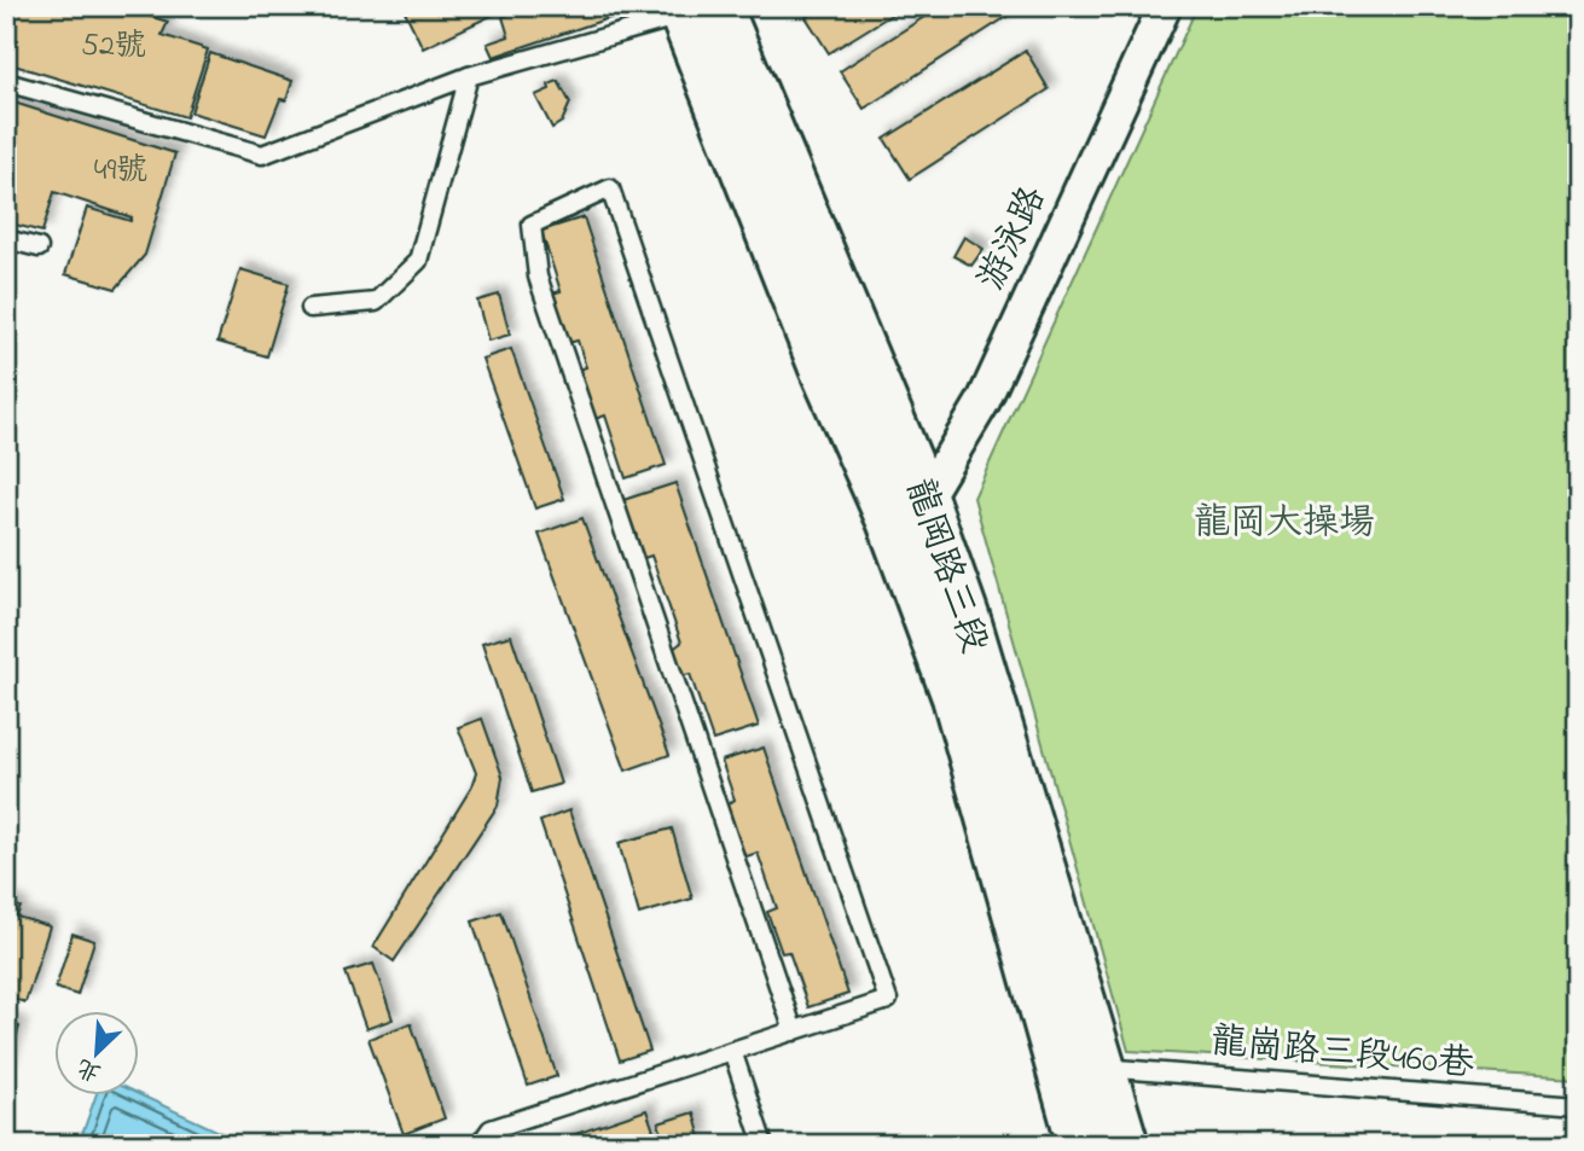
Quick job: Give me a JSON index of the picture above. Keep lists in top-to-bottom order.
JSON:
{
  "streets": {
    "main road": ["龍岡路三段"],
    "street": ["游泳路"],
    "lane": ["龍崗路三段460巷"]
  },
  "crossings": [
    ["游泳路", "龍岡路三段"],
    ["龍岡路三段", "龍崗路三段460巷"]
  ],
  "parks": ["龍岡大操場"],
  "house_numbers": ["52號", "49號"],
  "north": "bottom left"
}
